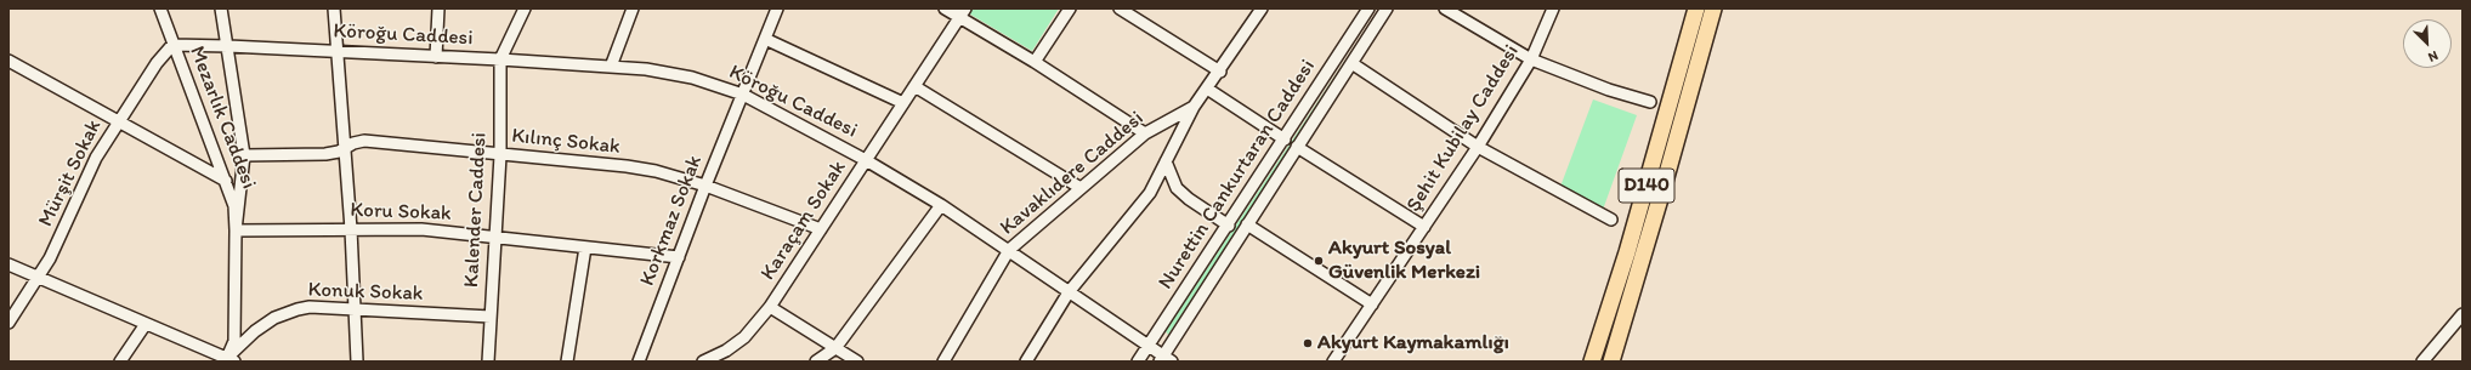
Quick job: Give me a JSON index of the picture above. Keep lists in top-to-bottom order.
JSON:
{
  "streets": {
    "highway": ["D140"],
    "street": [
      "Köroğu Caddesi",
      "Mezarlık Caddesi",
      "Şehit Kubilay Caddesi",
      "Kılınç Sokak",
      "Mürşit Sokak",
      "Kavaklıdere Caddesi",
      "Nurettin Cankurtaran Caddesi",
      "Kalender Caddesi",
      "Koru Sokak",
      "Korkmaz Sokak",
      "Karaçam Sokak",
      "Konuk Sokak"
    ]
  },
  "crossings": [
    ["Köroğu Caddesi", "Mezarlık Caddesi"],
    ["Köroğu Caddesi", "Mürşit Sokak"],
    ["Köroğu Caddesi", "Kavaklıdere Caddesi"],
    ["Köroğu Caddesi", "Nurettin Cankurtaran Caddesi"],
    ["Köroğu Caddesi", "Kalender Caddesi"],
    ["Köroğu Caddesi", "Korkmaz Sokak"],
    ["Köroğu Caddesi", "Karaçam Sokak"],
    ["Mezarlık Caddesi", "Mürşit Sokak"],
    ["Mezarlık Caddesi", "Koru Sokak"],
    ["Mezarlık Caddesi", "Konuk Sokak"],
    ["Kılınç Sokak", "Kalender Caddesi"],
    ["Kılınç Sokak", "Korkmaz Sokak"],
    ["Kılınç Sokak", "Karaçam Sokak"],
    ["Kalender Caddesi", "Koru Sokak"],
    ["Kalender Caddesi", "Konuk Sokak"],
    ["Koru Sokak", "Korkmaz Sokak"]
  ],
  "places": ["Akyurt Sosyal Güvenlik Merkezi", "Akyurt Kaymakamlığı"],
  "north": "bottom right"
}
